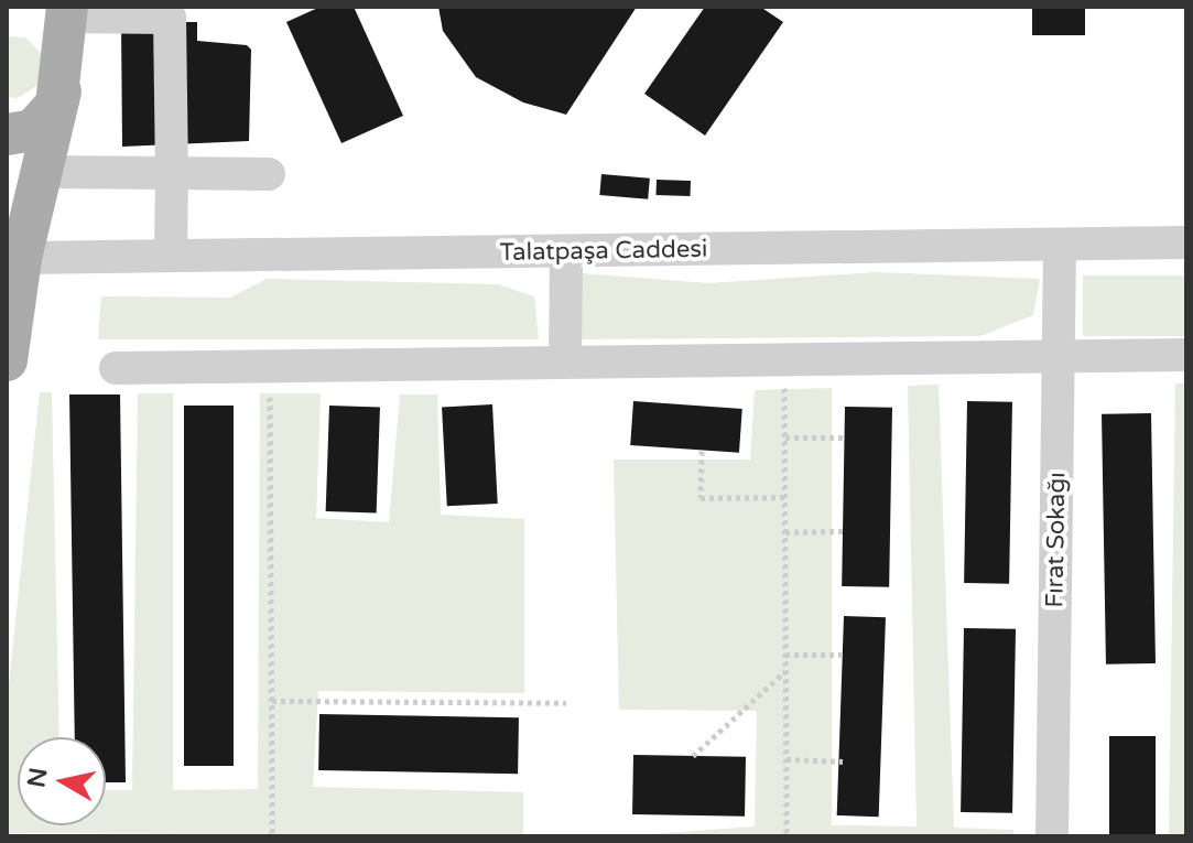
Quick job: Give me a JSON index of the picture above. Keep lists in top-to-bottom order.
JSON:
{
  "streets": {
    "street": ["Talatpaşa Caddesi", "Fırat Sokağı"]
  },
  "crossings": [
    ["Talatpaşa Caddesi", "Fırat Sokağı"]
  ],
  "north": "left"
}
